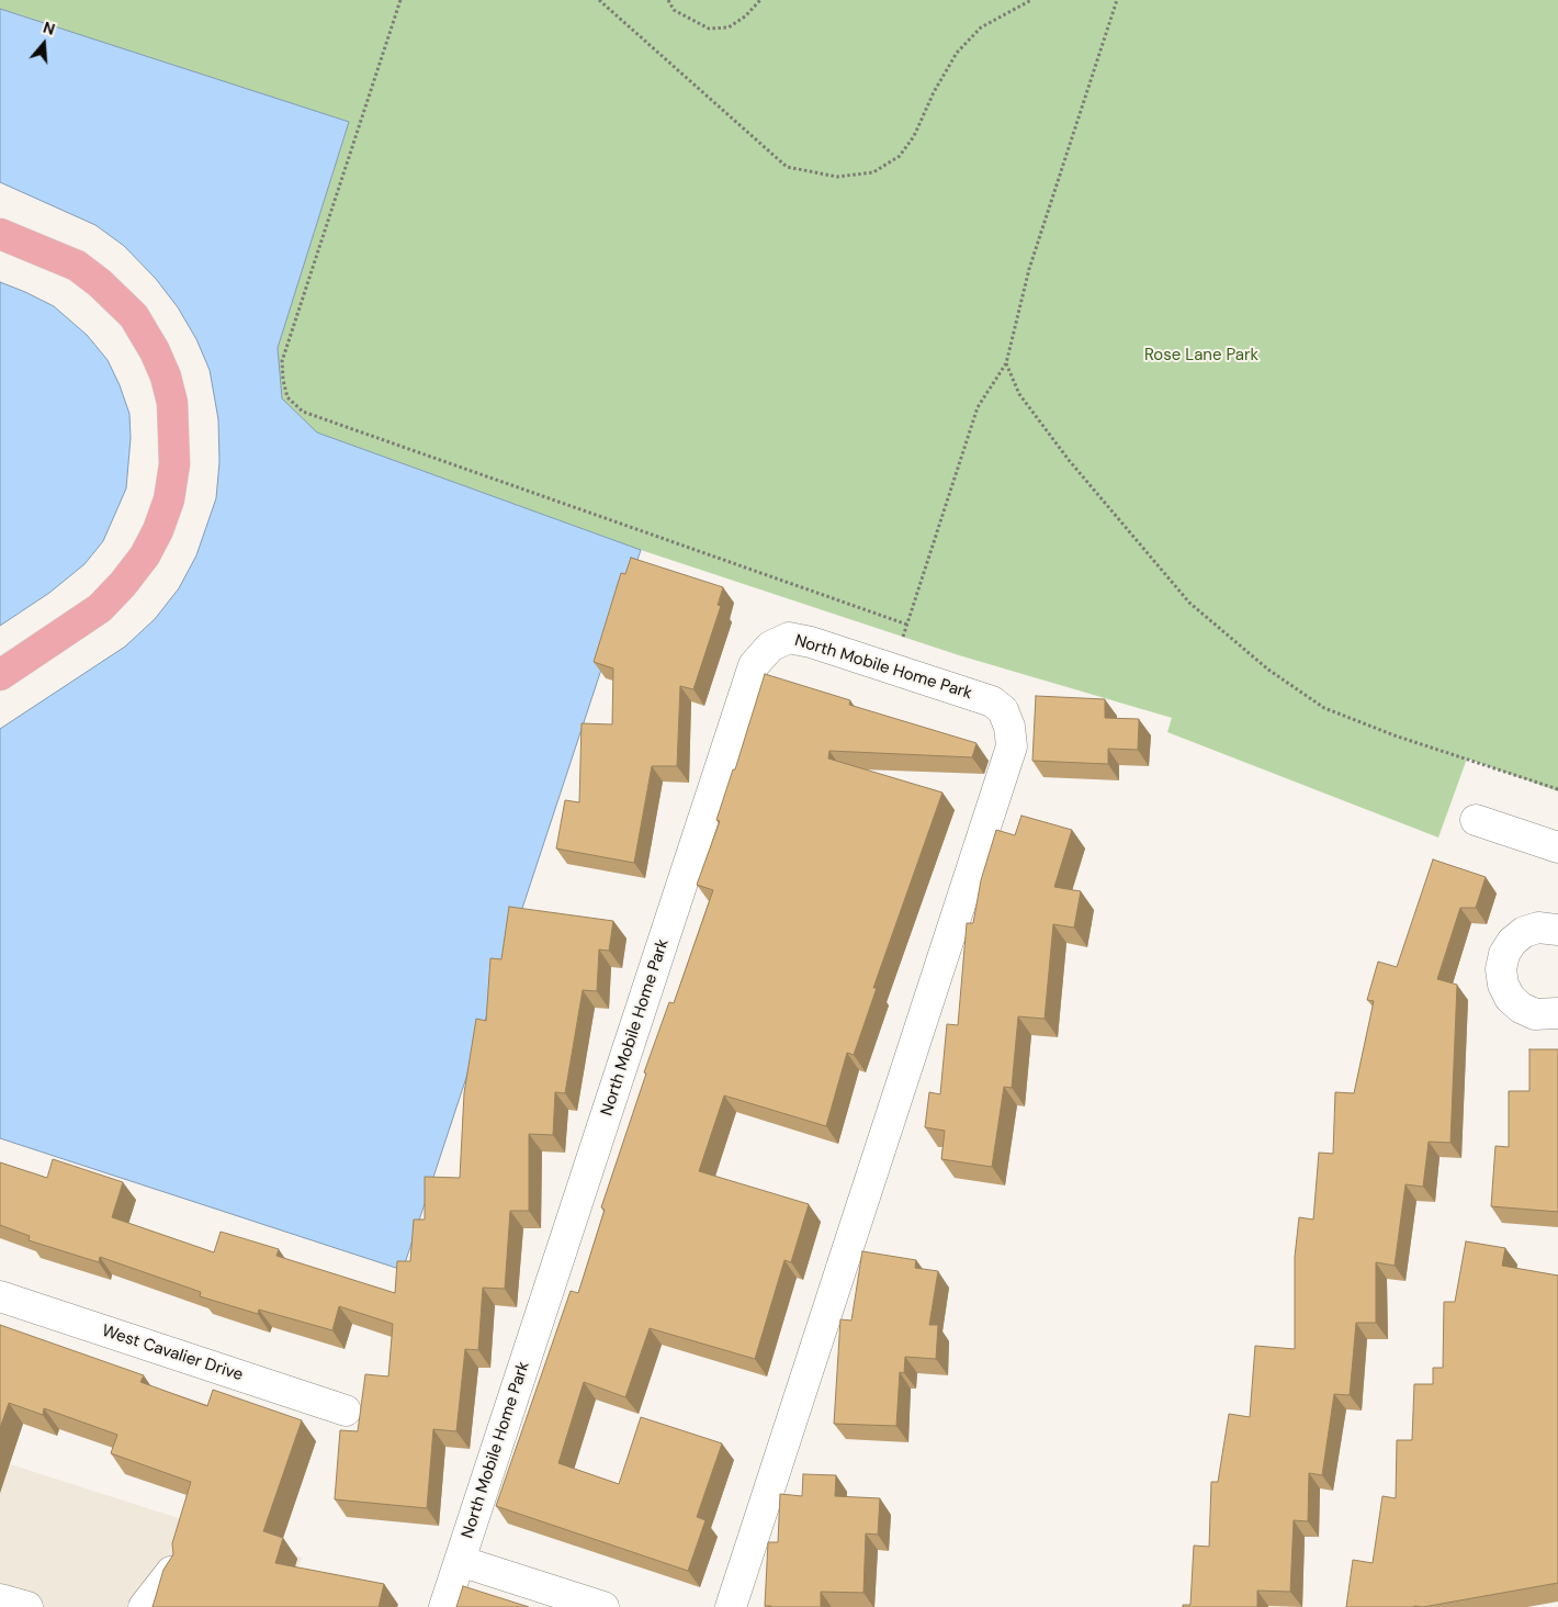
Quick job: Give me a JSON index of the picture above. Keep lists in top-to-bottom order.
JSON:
{
  "streets": {
    "street": ["North Mobile Home Park", "West Cavalier Drive"]
  },
  "parks": ["Rose Lane Park"],
  "north": "top"
}
